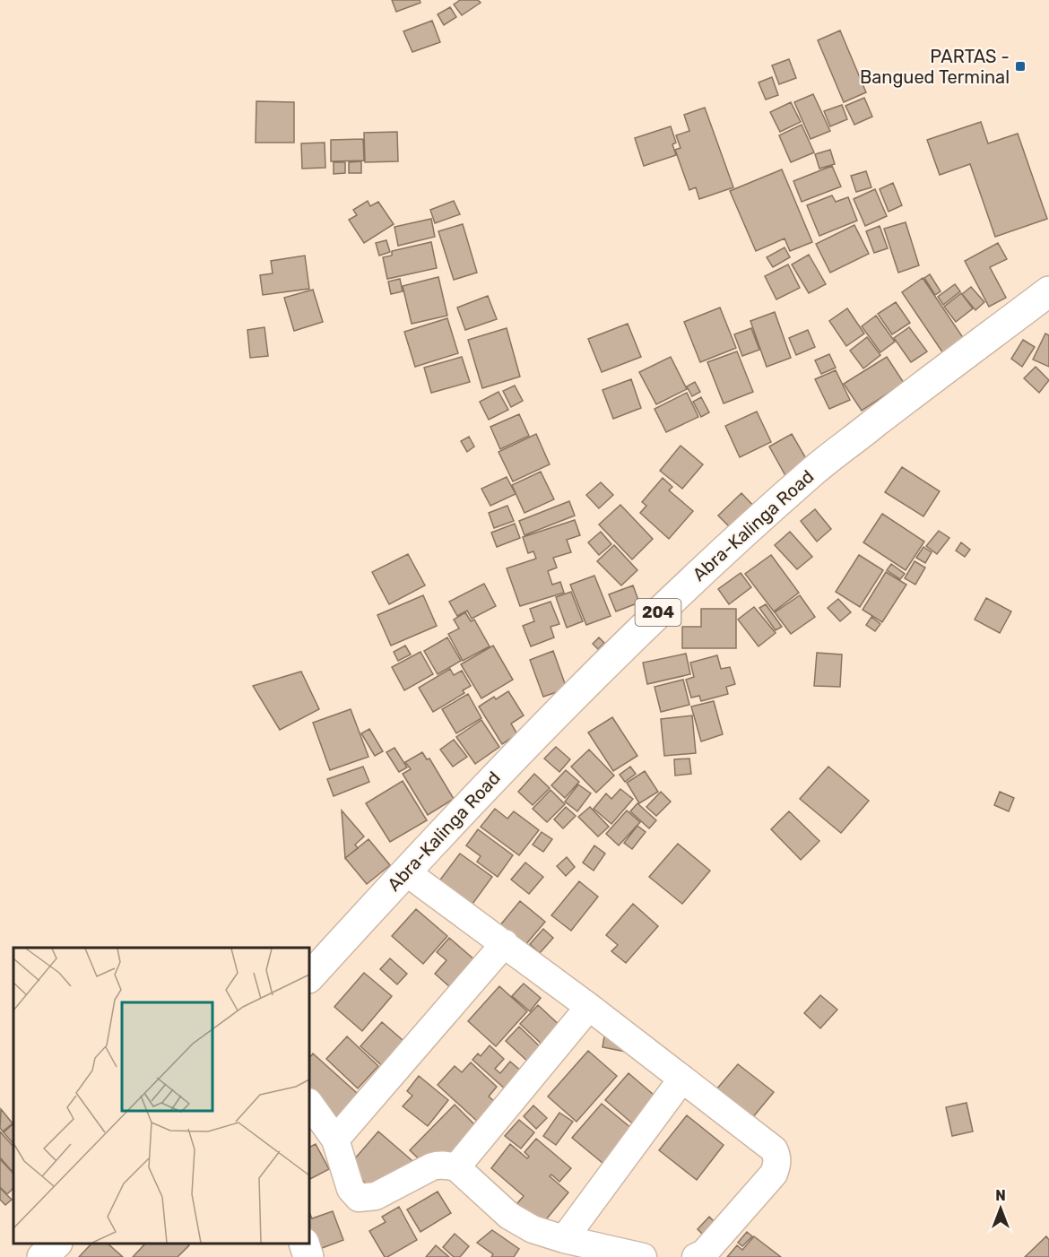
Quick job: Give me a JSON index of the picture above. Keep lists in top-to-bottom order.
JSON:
{
  "streets": {
    "main road": ["Abra-Kalinga Road", "204"]
  },
  "places": {
    "transit": ["PARTAS - Bangued Terminal"]
  },
  "north": "top"
}
